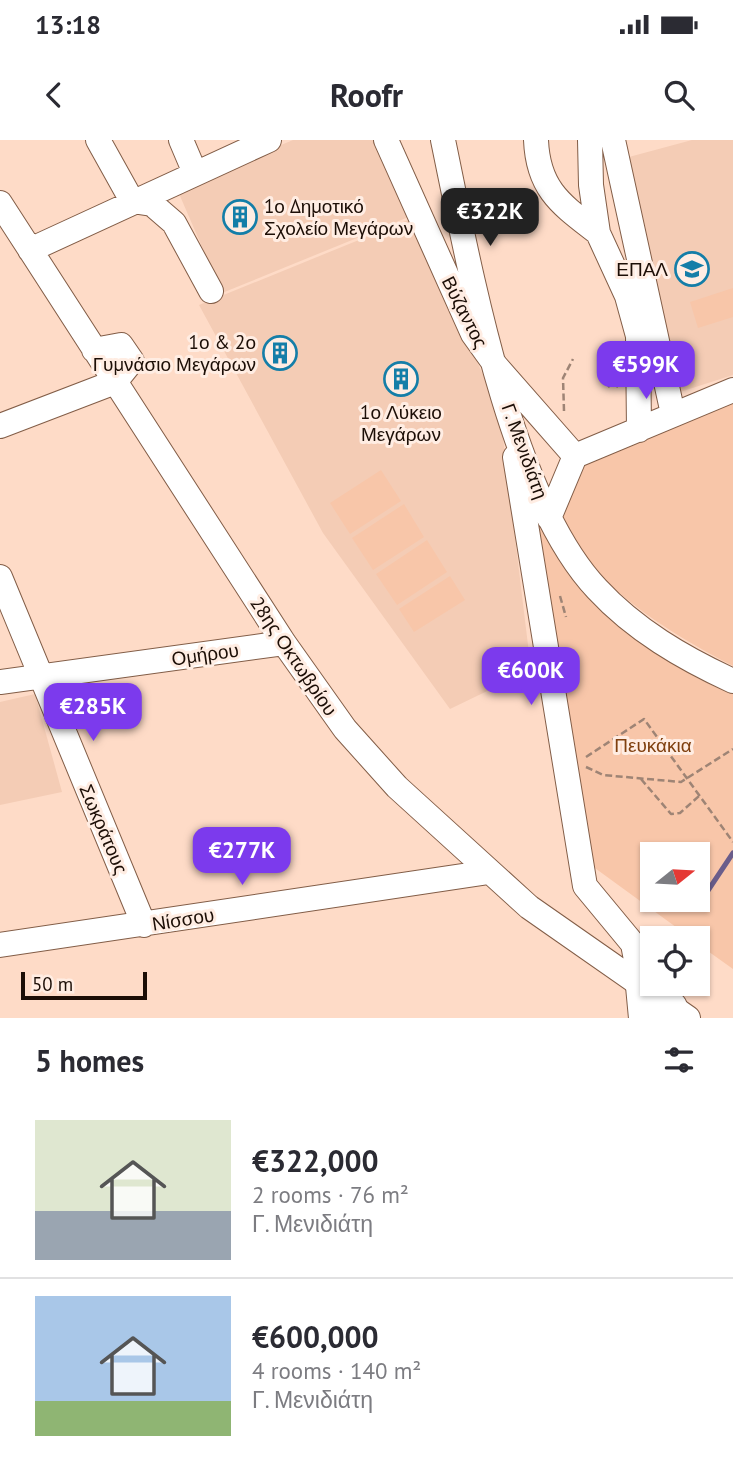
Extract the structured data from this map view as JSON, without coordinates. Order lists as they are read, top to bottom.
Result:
{
  "streets": {
    "street": [
      "Βύζαντος",
      "Γ. Μενιδιάτη",
      "Ομήρου",
      "28ης Οκτωβρίου",
      "Σωκράτους",
      "Νίσσου"
    ]
  },
  "crossings": [
    ["Βύζαντος", "Γ. Μενιδιάτη"],
    ["Ομήρου", "28ης Οκτωβρίου"],
    ["Ομήρου", "Σωκράτους"],
    ["28ης Οκτωβρίου", "Νίσσου"],
    ["Σωκράτους", "Νίσσου"]
  ],
  "parks": ["Πευκάκια"],
  "places": {
    "building": ["1ο Δημοτικό Σχολείο Μεγάρων", "1ο & 2ο Γυμνάσιο Μεγάρων", "1ο Λύκειο Μεγάρων"],
    "school or university": ["ΕΠΑΛ"]
  },
  "scale_bar": "50 m",
  "north": "right",
  "page": {
    "status": "13:18",
    "header": "Roofr",
    "price": [
      "€322K",
      "€599K",
      "€600K",
      "€285K",
      "€277K"
    ],
    "scale": "50 m",
    "heading": "5 homes",
    "list": [
      {
        "name": "€322,000",
        "note": "2 rooms · 76 m² · Γ. Μενιδιάτη"
      },
      {
        "name": "€600,000",
        "note": "4 rooms · 140 m² · Γ. Μενιδιάτη"
      }
    ]
  }
}
